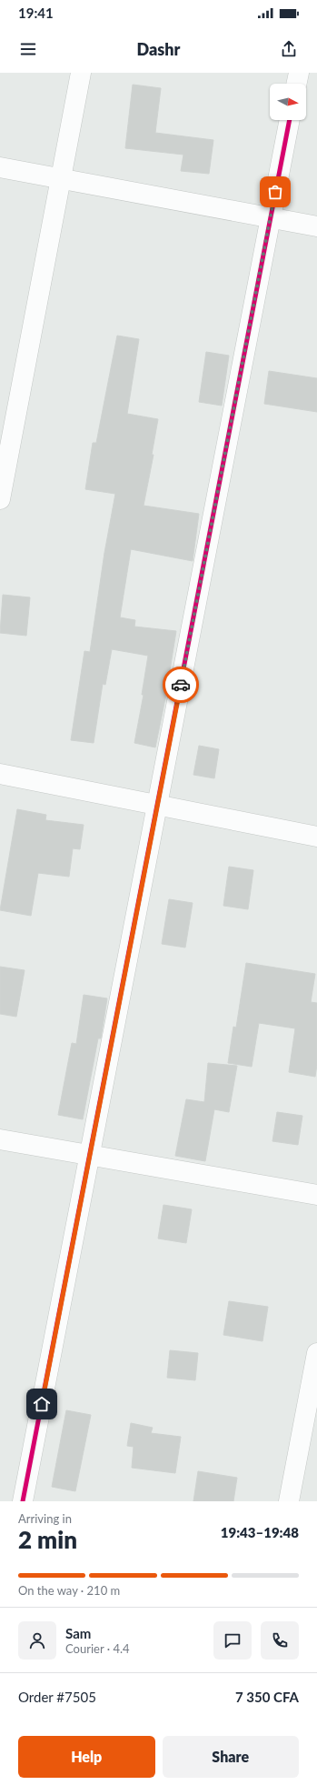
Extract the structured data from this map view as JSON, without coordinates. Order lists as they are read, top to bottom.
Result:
{
  "north": "right",
  "page": {
    "status": "19:41",
    "header": "Dashr",
    "heading": ["2 min", "Arriving in", "19:43–19:48"],
    "panel": [
      "Sam",
      "Courier · 4.4",
      "Order #7505",
      "7 350 CFA"
    ],
    "bar": "On the way · 210 m",
    "buttons": ["Help", "Share"]
  }
}
